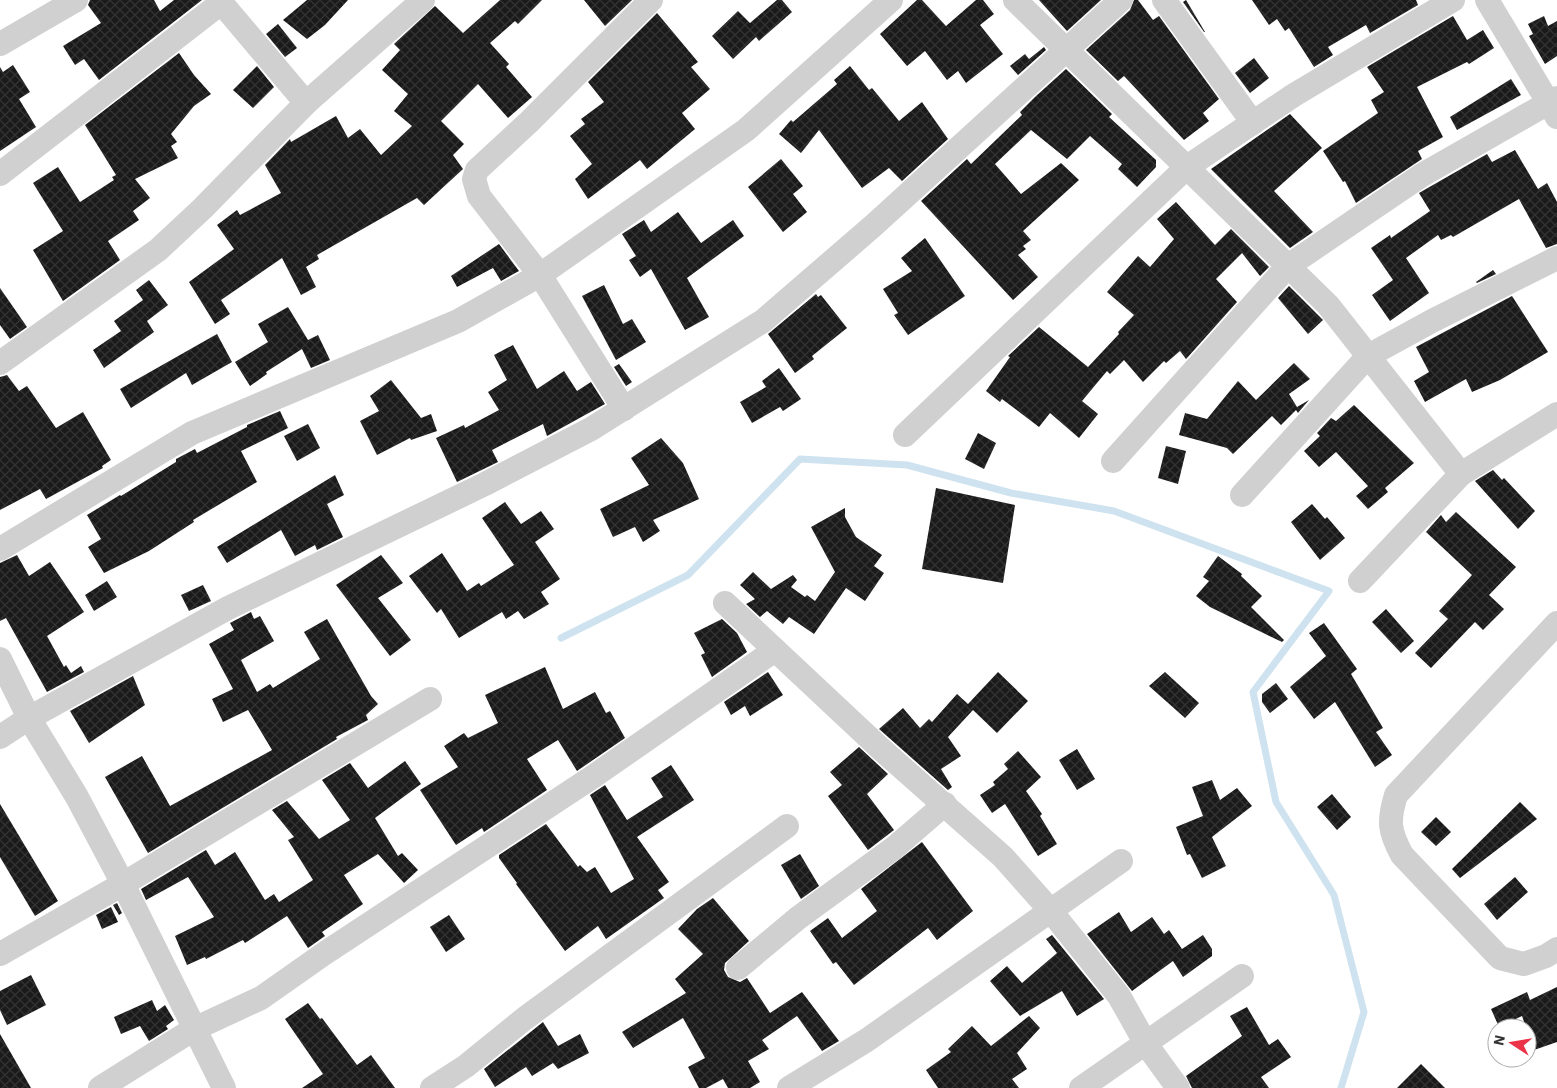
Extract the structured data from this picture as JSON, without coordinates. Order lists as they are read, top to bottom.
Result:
{
  "north": "left"
}
